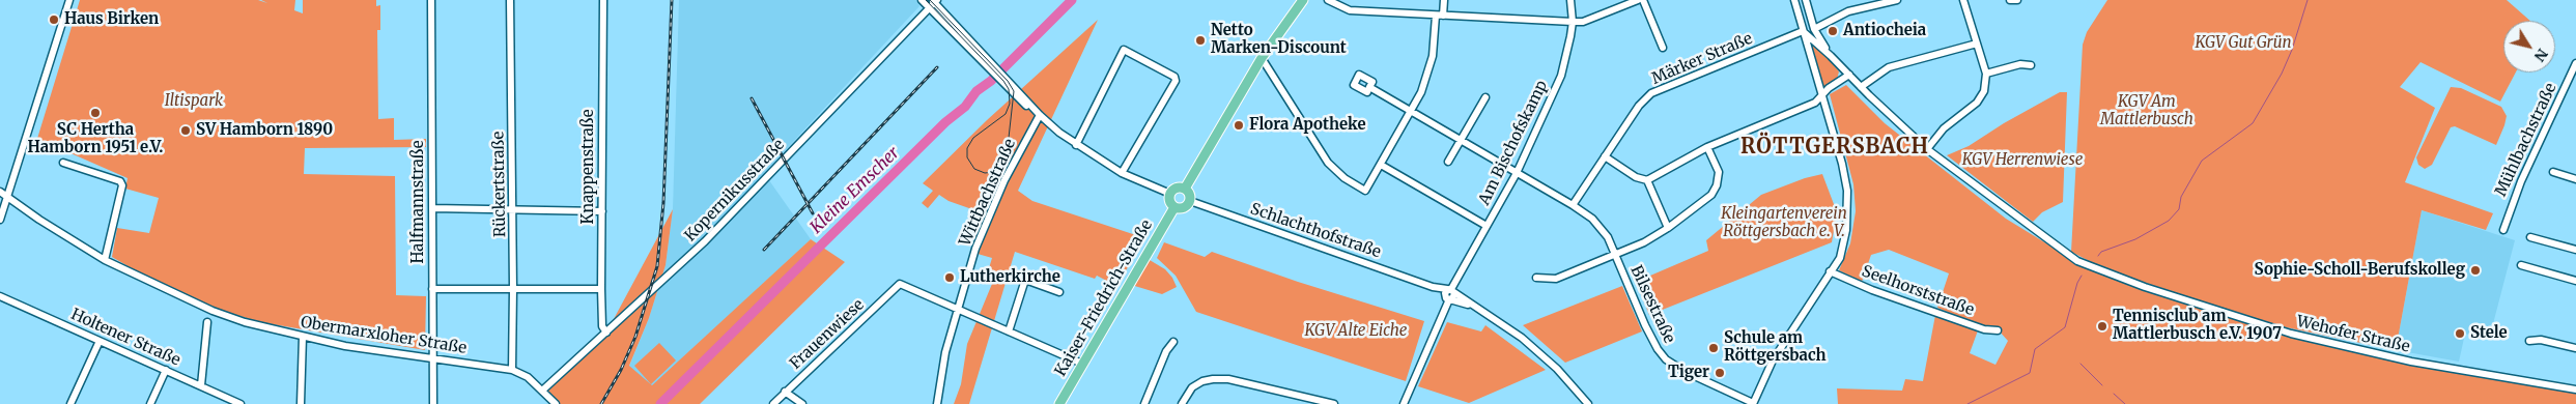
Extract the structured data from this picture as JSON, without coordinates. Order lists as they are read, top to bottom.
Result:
{
  "streets": {
    "main road": ["Kaiser-Friedrich-Straße"],
    "street": [
      "Märker Straße",
      "Mühlbachstraße",
      "Am Bischofskamp",
      "Knappenstraße",
      "Rückertstraße",
      "Kopernikusstraße",
      "Wittbachstraße",
      "Halfmannstraße",
      "Schlachthofstraße",
      "Seelhorststraße",
      "Bilsestraße",
      "Frauenwiese",
      "Wehofer Straße",
      "Obermarxloher Straße",
      "Holtener Straße"
    ]
  },
  "crossings": [
    ["Märker Straße", "Bilsestraße"],
    ["Am Bischofskamp", "Schlachthofstraße"],
    ["Am Bischofskamp", "Bilsestraße"],
    ["Knappenstraße", "Kopernikusstraße"],
    ["Rückertstraße", "Obermarxloher Straße"],
    ["Kopernikusstraße", "Obermarxloher Straße"],
    ["Wittbachstraße", "Frauenwiese"],
    ["Halfmannstraße", "Obermarxloher Straße"],
    ["Schlachthofstraße", "Kaiser-Friedrich-Straße"]
  ],
  "districts": ["RÖTTGERSBACH"],
  "water": ["Kleine Emscher"],
  "parks": [
    "KGV Gut Grün",
    "Iltispark",
    "KGV Am Mattlerbusch",
    "KGV Herrenwiese",
    "Kleingartenverein Röttgersbach e. V.",
    "KGV Alte Eiche"
  ],
  "places": [
    "Haus Birken",
    "Antiocheia",
    "Netto Marken-Discount",
    "SC Hertha Hamborn 1951 e.V.",
    "Flora Apotheke",
    "SV Hamborn 1890",
    "Sophie-Scholl-Berufskolleg",
    "Lutherkirche",
    "Tennisclub am Mattlerbusch e.V. 1907",
    "Stele",
    "Schule am Röttgersbach",
    "Tiger"
  ],
  "north": "bottom right"
}
